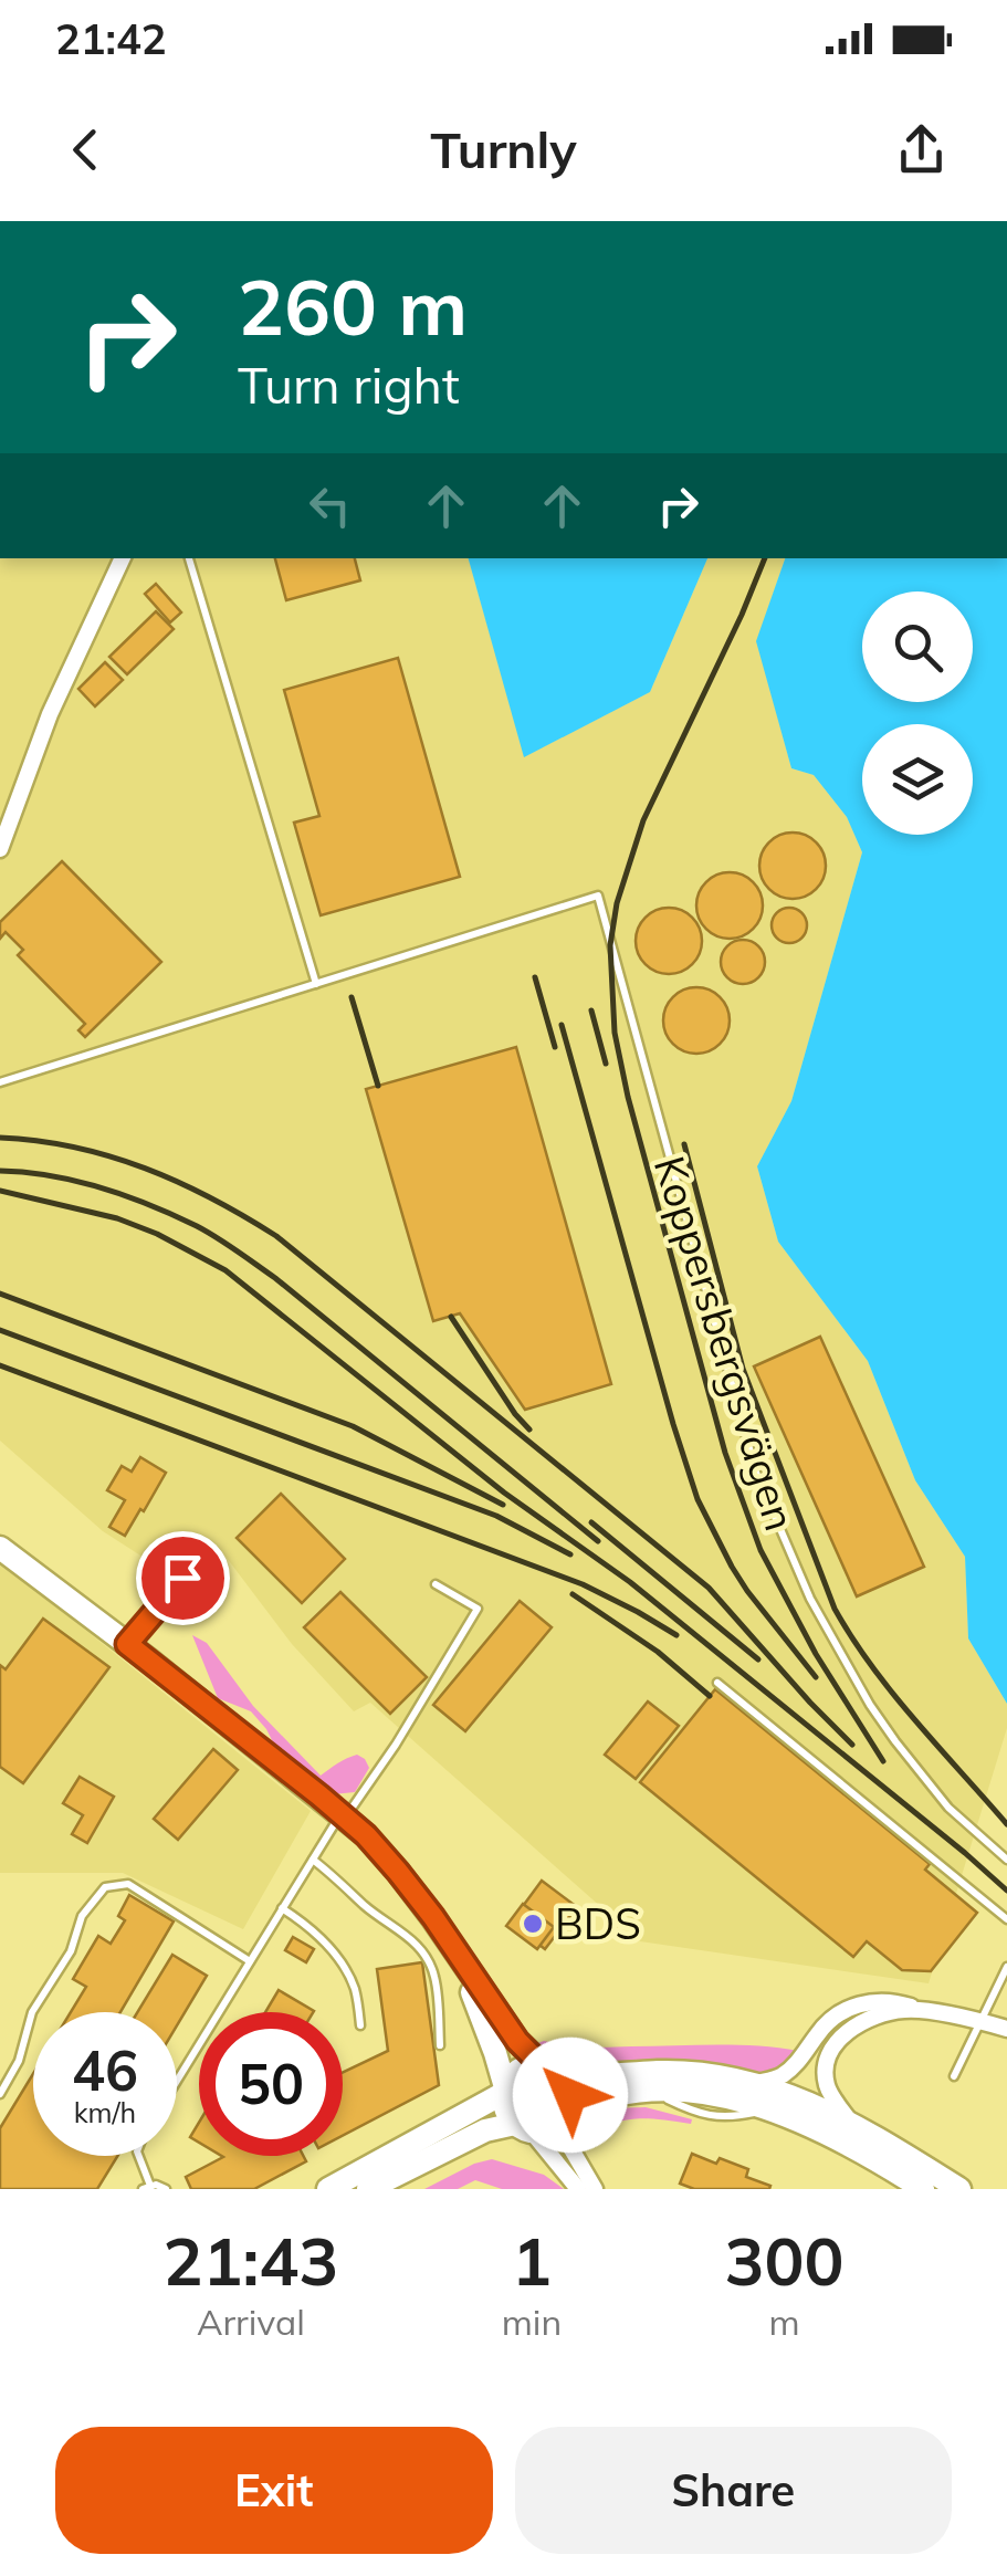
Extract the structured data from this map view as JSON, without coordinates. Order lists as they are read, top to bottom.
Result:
{
  "streets": {
    "lane": ["Koppersbergsvägen"]
  },
  "places": ["BDS"],
  "page": {
    "status": "21:42",
    "header": "Turnly",
    "turn": ["260 m", "Turn right"],
    "speed": "46 km/h",
    "limit": "50",
    "eta": [
      "21:43",
      "Arrival",
      "1",
      "min",
      "300",
      "m"
    ],
    "buttons": ["Exit", "Share"]
  }
}
